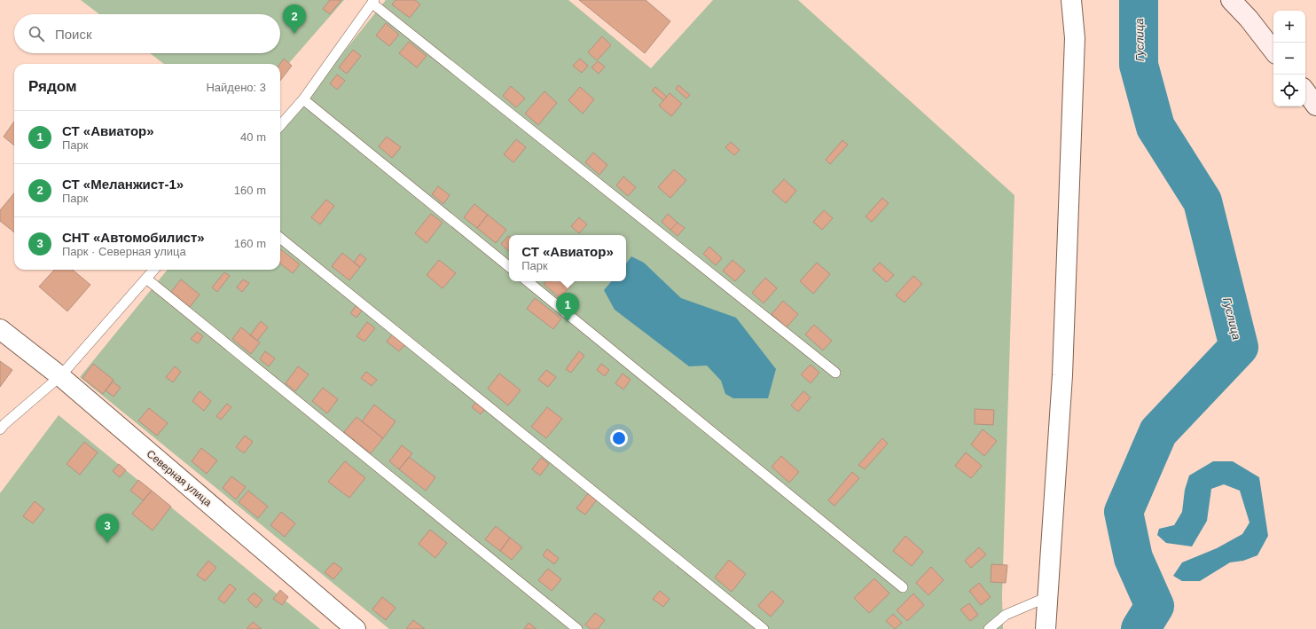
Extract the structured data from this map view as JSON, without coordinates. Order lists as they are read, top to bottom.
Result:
{
  "streets": {
    "street": ["Северная улица"]
  },
  "water": ["Гуслица"],
  "page": {
    "pins": ["2", "1", "3"],
    "map_buttons": ["+", "−"],
    "search": "Поиск",
    "heading": ["Рядом", "Найдено: 3"],
    "list": [
      {
        "mark": "1",
        "name": "СТ «Авиатор»",
        "note": "Парк",
        "value": "40 m"
      },
      {
        "mark": "2",
        "name": "СТ «Меланжист-1»",
        "note": "Парк",
        "value": "160 m"
      },
      {
        "mark": "3",
        "name": "СНТ «Автомобилист»",
        "note": "Парк · Северная улица",
        "value": "160 m"
      }
    ],
    "popup": ["СТ «Авиатор»", "Парк"]
  }
}
